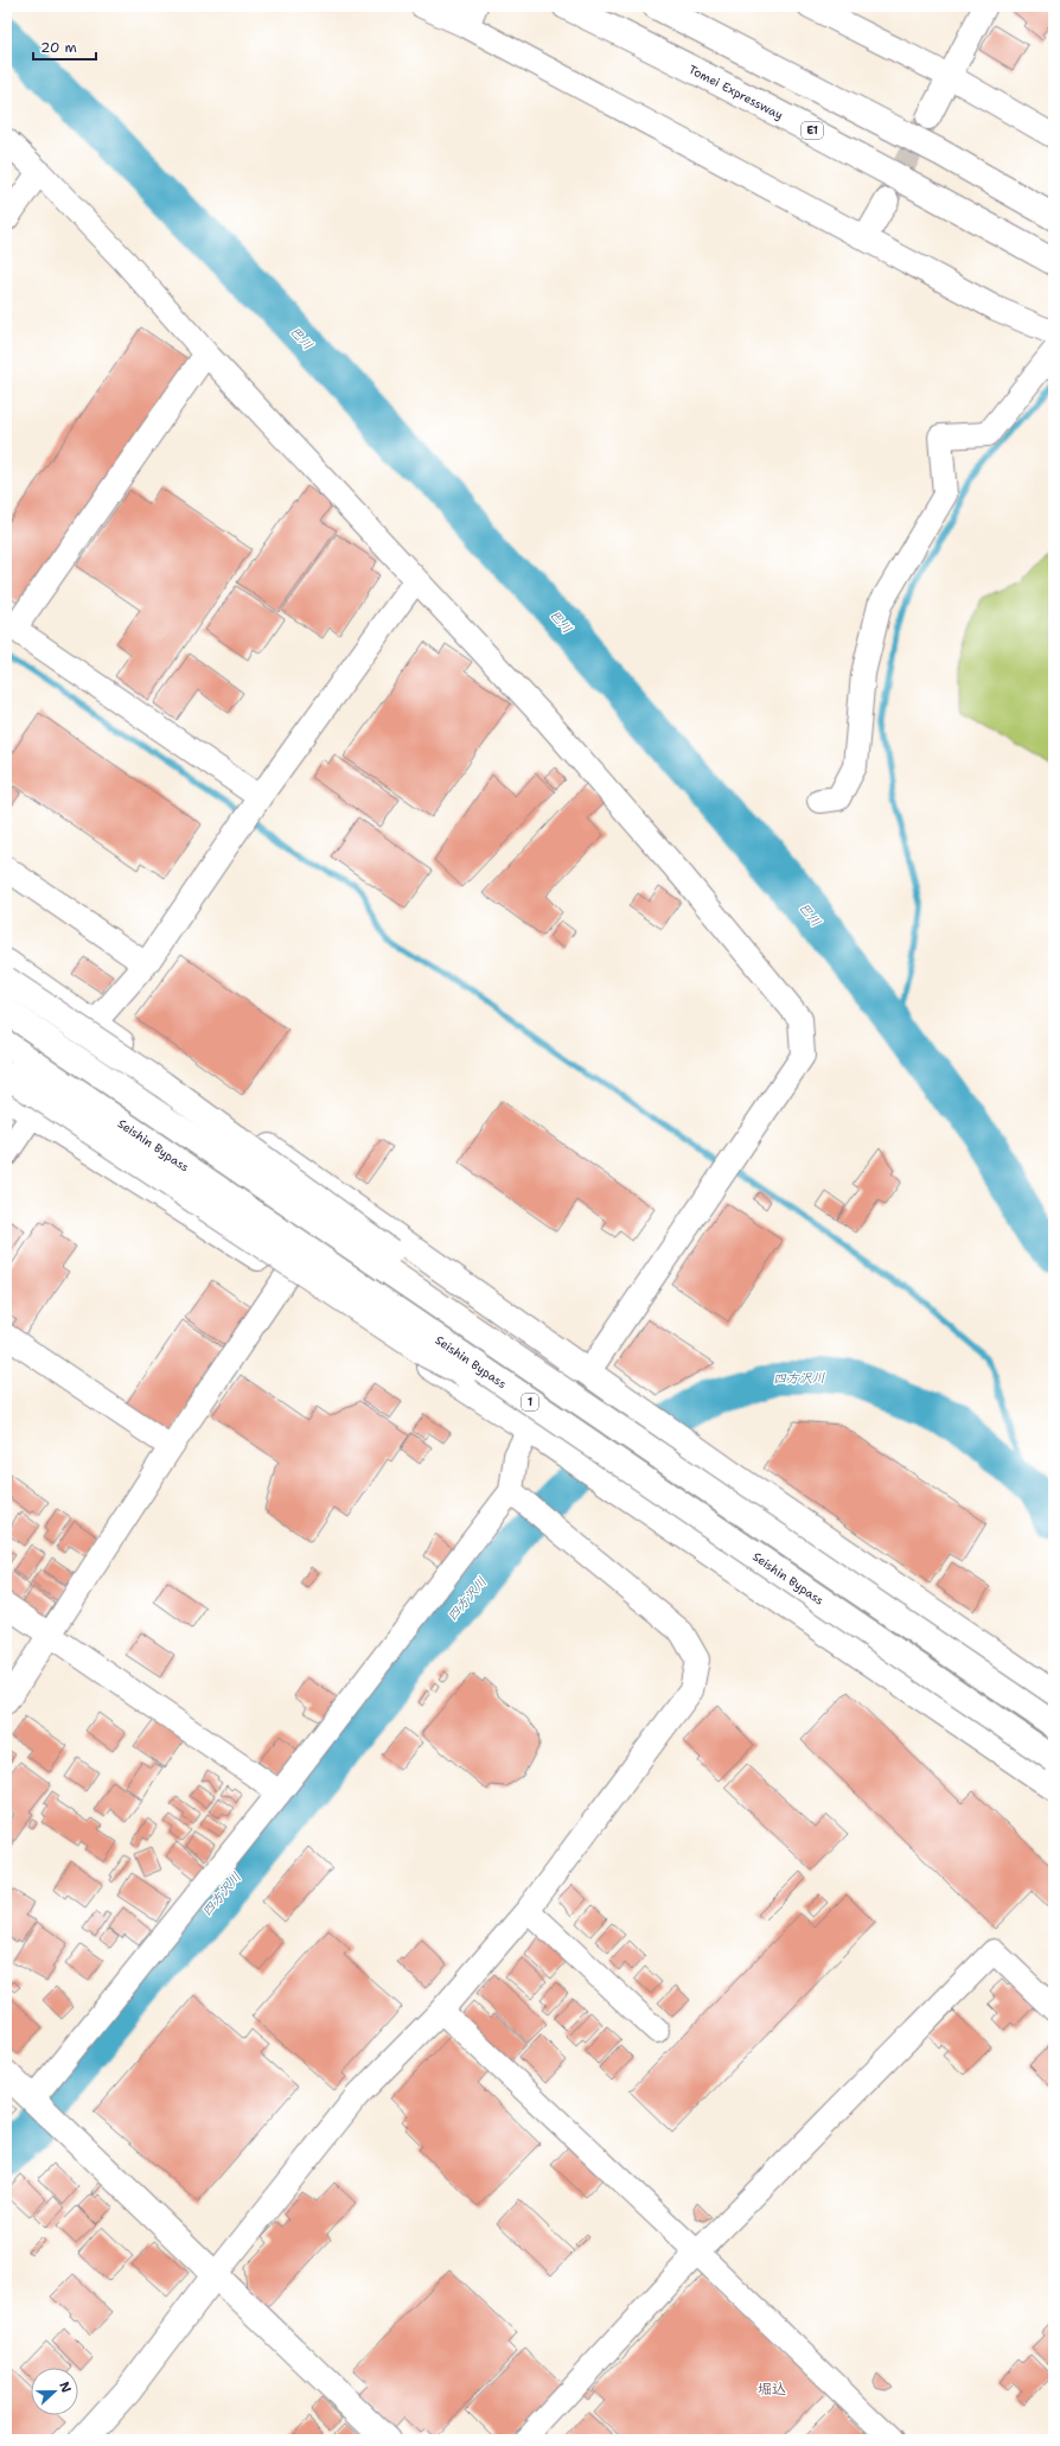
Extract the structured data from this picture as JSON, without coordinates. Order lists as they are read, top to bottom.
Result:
{
  "streets": {
    "main road": [
      "Tomei Expressway",
      "E1",
      "Seishin Bypass",
      "1"
    ]
  },
  "districts": ["堀込"],
  "water": ["巴川", "四方沢川"],
  "scale_bar": "20 m",
  "north": "right"
}
